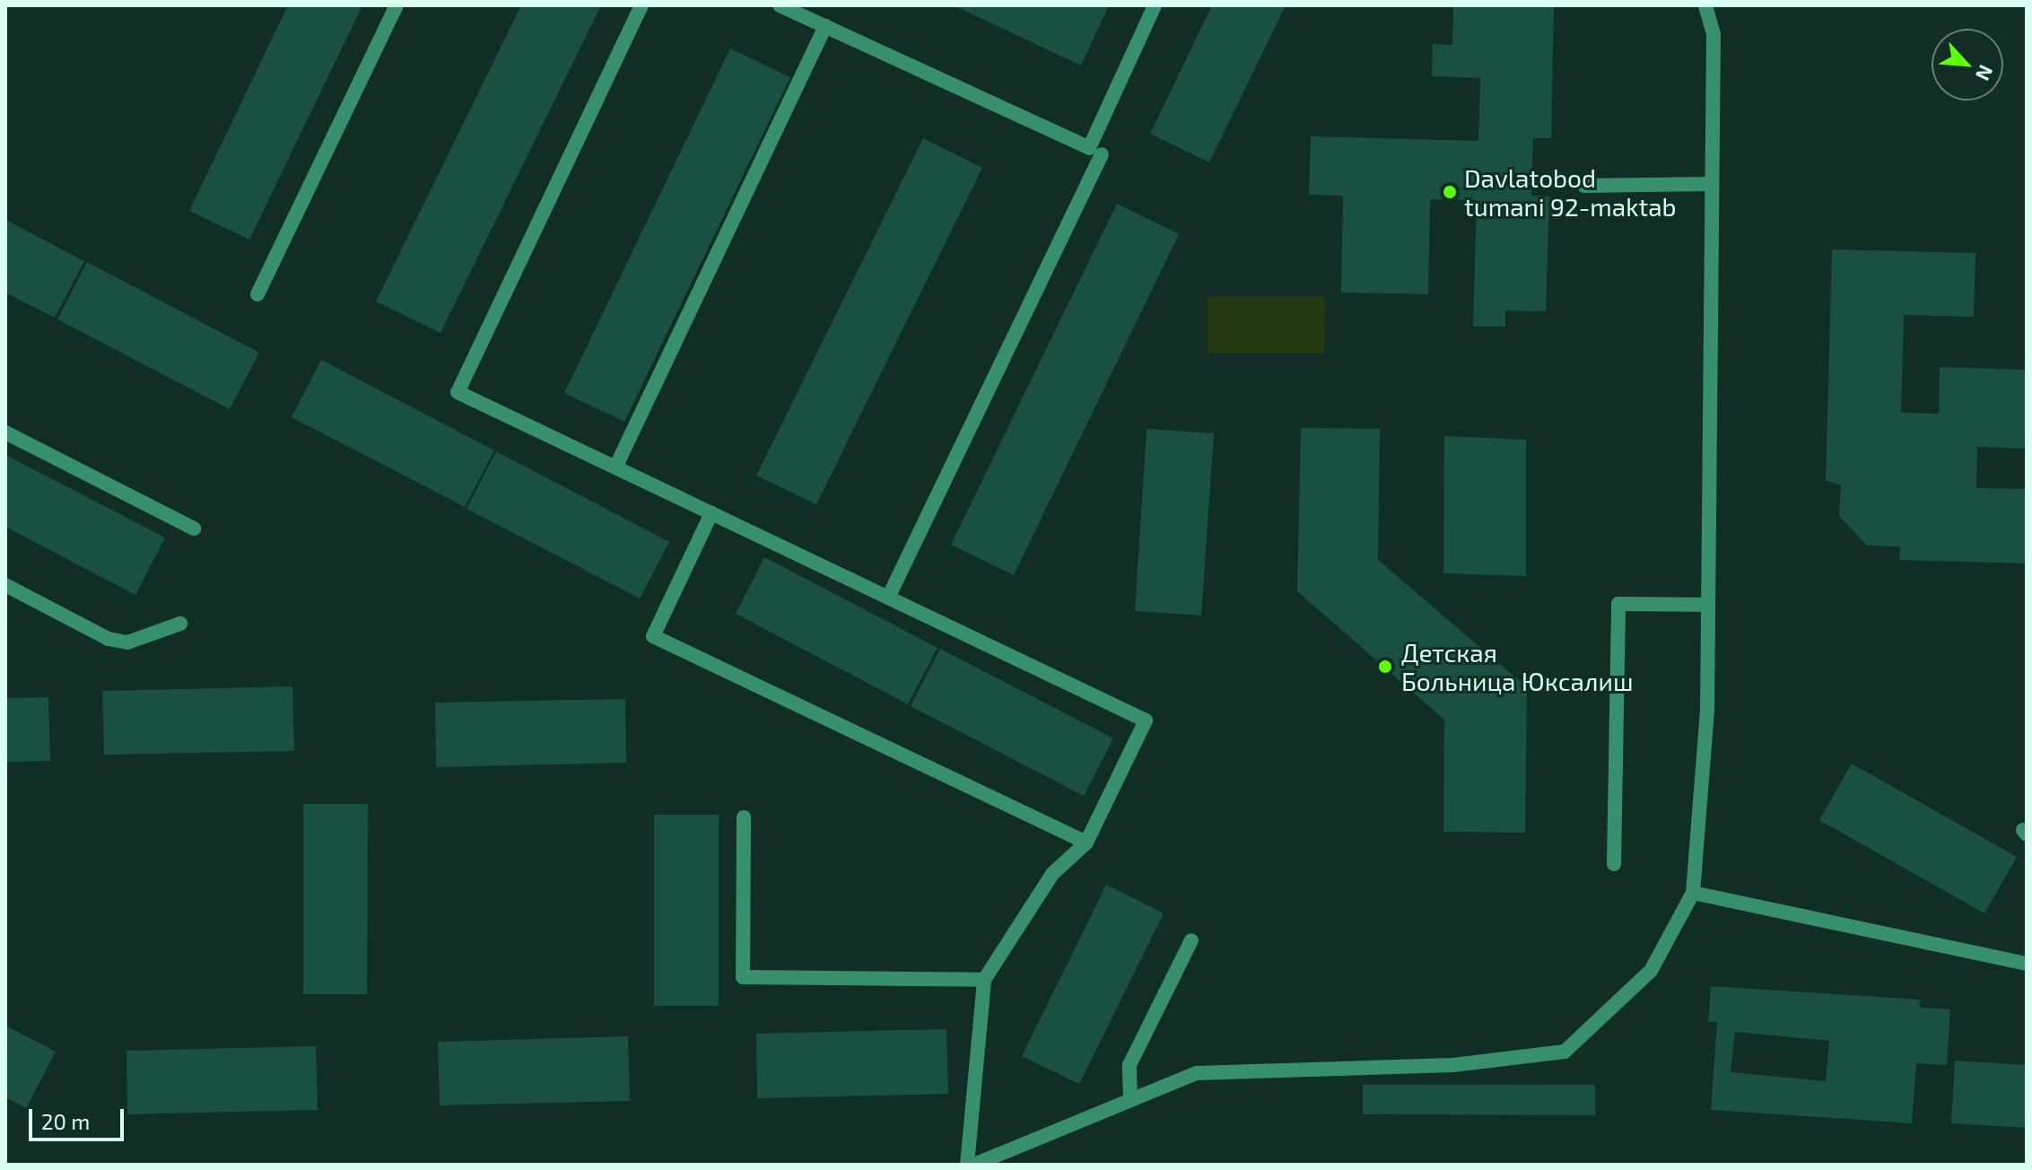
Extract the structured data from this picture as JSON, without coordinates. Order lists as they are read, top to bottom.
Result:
{
  "places": ["Davlatobod tumani 92-maktab", "Детская Больница Юксалиш"],
  "scale_bar": "20 m",
  "north": "bottom right"
}
